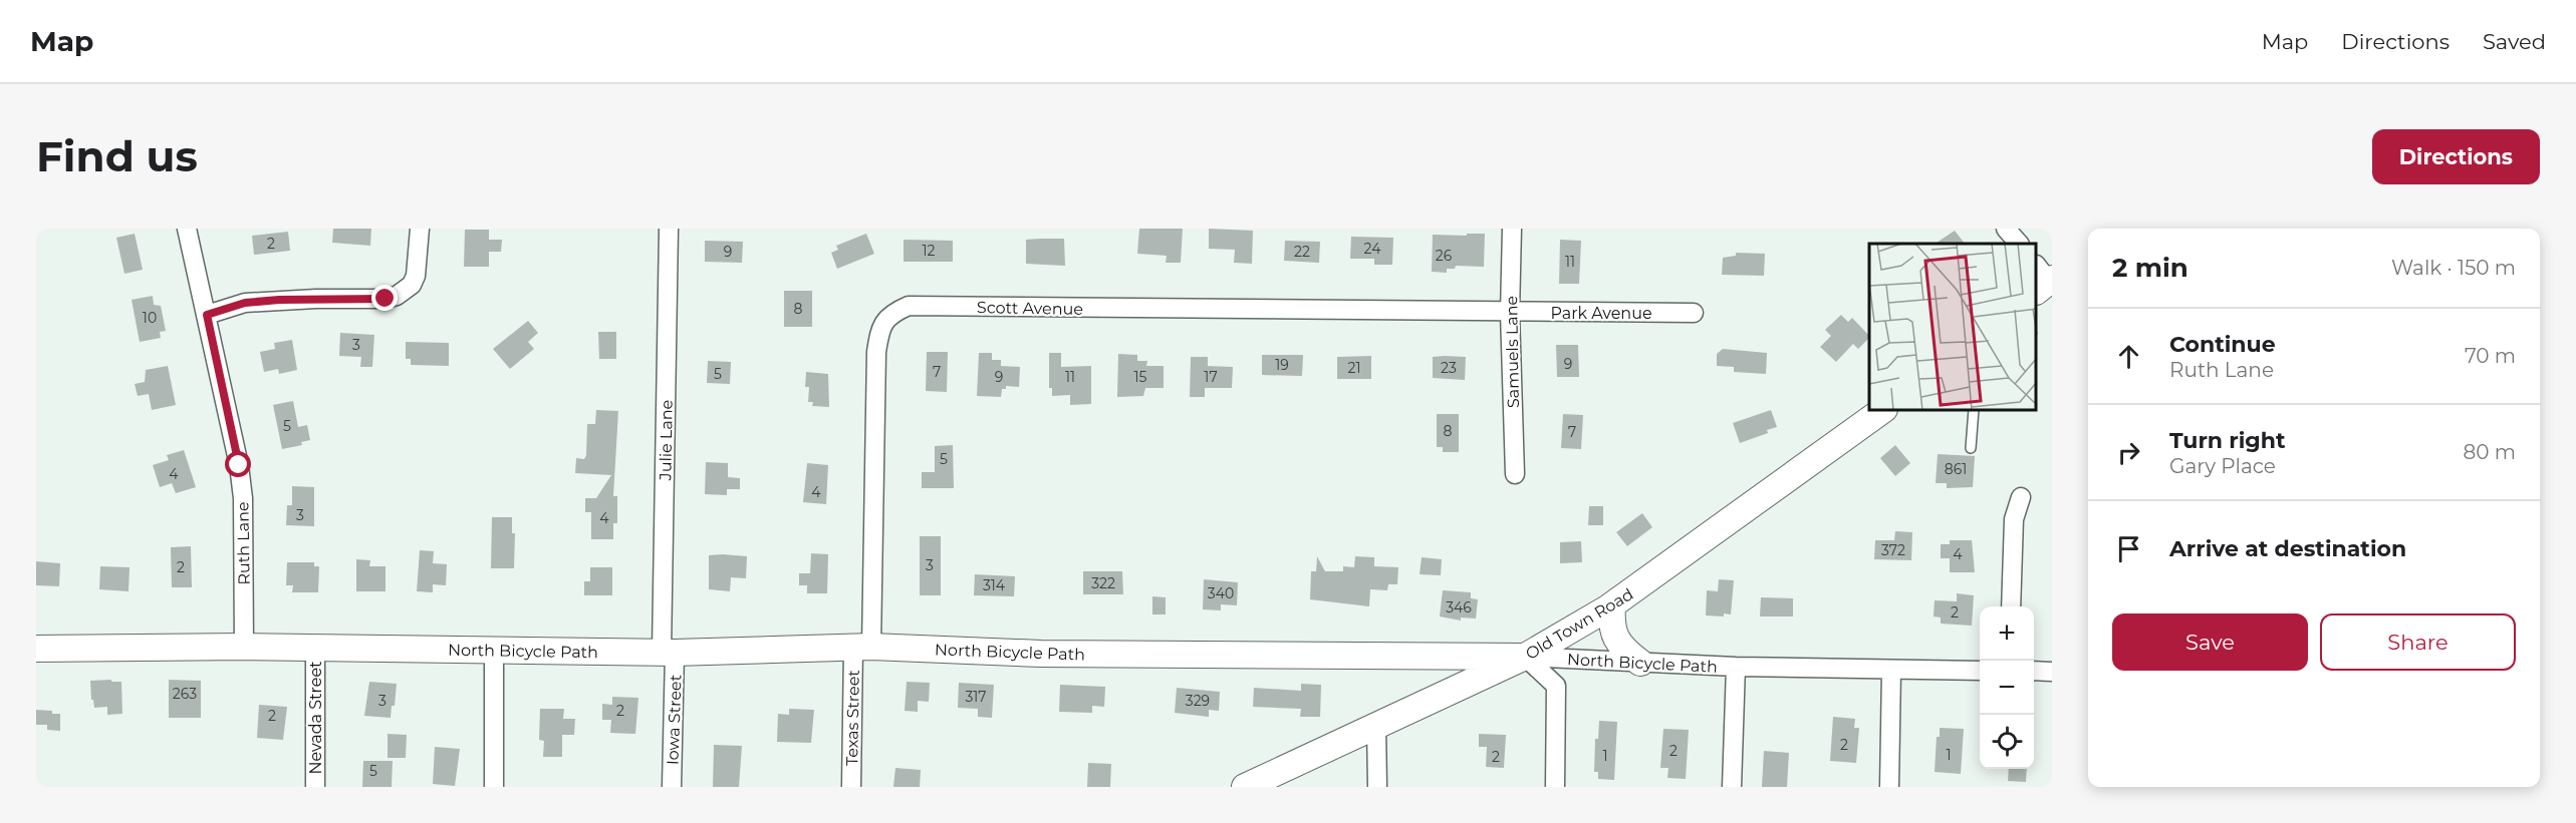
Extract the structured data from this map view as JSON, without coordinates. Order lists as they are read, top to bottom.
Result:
{
  "streets": {
    "street": [
      "Scott Avenue",
      "Park Avenue",
      "Samuels Lane",
      "Julie Lane",
      "Ruth Lane",
      "Old Town Road",
      "North Bicycle Path",
      "Nevada Street",
      "Texas Street",
      "Iowa Street"
    ]
  },
  "crossings": [
    ["Scott Avenue", "Park Avenue"],
    ["Scott Avenue", "Samuels Lane"],
    ["Scott Avenue", "North Bicycle Path"],
    ["Scott Avenue", "Texas Street"],
    ["Park Avenue", "Samuels Lane"],
    ["Julie Lane", "North Bicycle Path"],
    ["Julie Lane", "Iowa Street"],
    ["Ruth Lane", "North Bicycle Path"],
    ["Old Town Road", "North Bicycle Path"],
    ["North Bicycle Path", "Nevada Street"],
    ["North Bicycle Path", "Texas Street"],
    ["North Bicycle Path", "Iowa Street"]
  ],
  "house_numbers": [
    "2",
    "24",
    "12",
    "9",
    "22",
    "26",
    "11",
    "8",
    "10",
    "3",
    "9",
    "19",
    "21",
    "23",
    "7",
    "5",
    "9",
    "11",
    "15",
    "17",
    "5",
    "8",
    "7",
    "5",
    "861",
    "4",
    "4",
    "3",
    "4",
    "372",
    "4",
    "3",
    "2",
    "322",
    "314",
    "340",
    "346",
    "2",
    "263",
    "317",
    "3",
    "329",
    "2",
    "2",
    "2",
    "2",
    "1",
    "1",
    "2",
    "5"
  ],
  "page": {
    "header": "Map",
    "nav": ["Map", "Directions", "Saved"],
    "buttons": [
      "Directions",
      ["Save", "Share"]
    ],
    "title": "Find us",
    "heading": ["2 min", "Walk · 150 m"],
    "list": [
      ["Continue", "Ruth Lane", "70 m"],
      ["Turn right", "Gary Place", "80 m"],
      "Arrive at destination"
    ],
    "map_buttons": ["+", "−"]
  }
}
